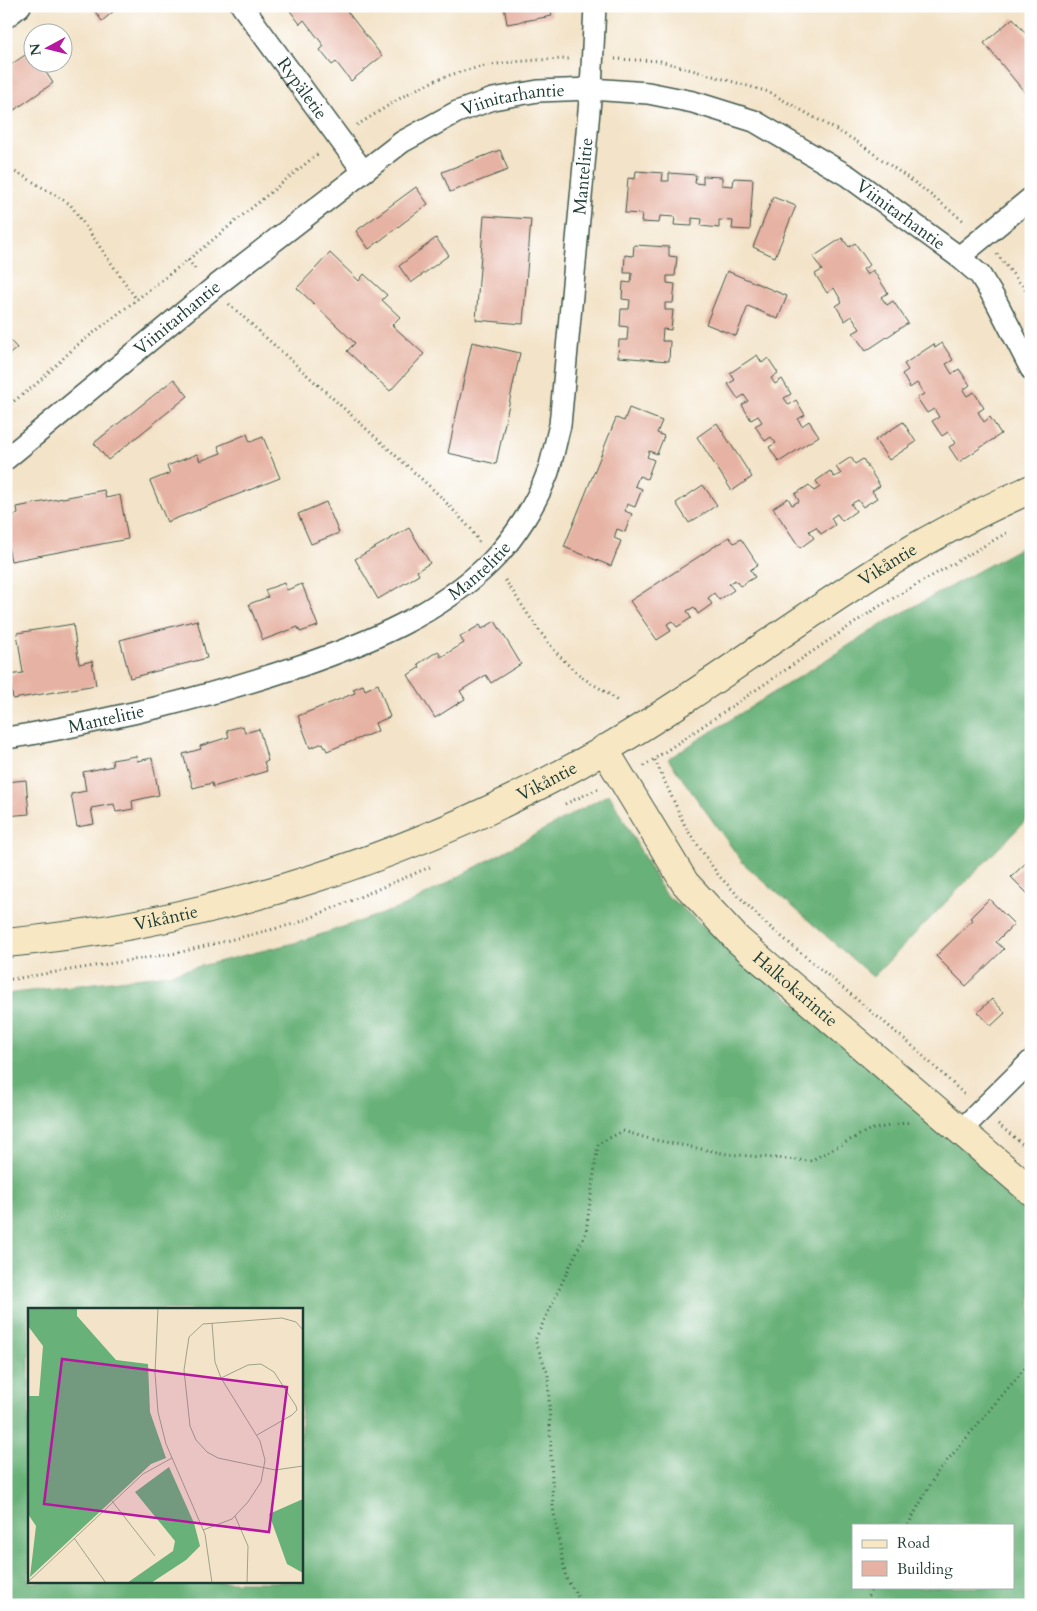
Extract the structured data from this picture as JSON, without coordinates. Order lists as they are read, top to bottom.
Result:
{
  "streets": {
    "street": [
      "Rypäletie",
      "Viinitarhantie",
      "Mantelitie",
      "Vikåntie",
      "Halkokarintie"
    ]
  },
  "crossings": [
    ["Rypäletie", "Viinitarhantie"],
    ["Viinitarhantie", "Mantelitie"],
    ["Vikåntie", "Halkokarintie"]
  ],
  "legend": ["Road", "Building"],
  "north": "left"
}
